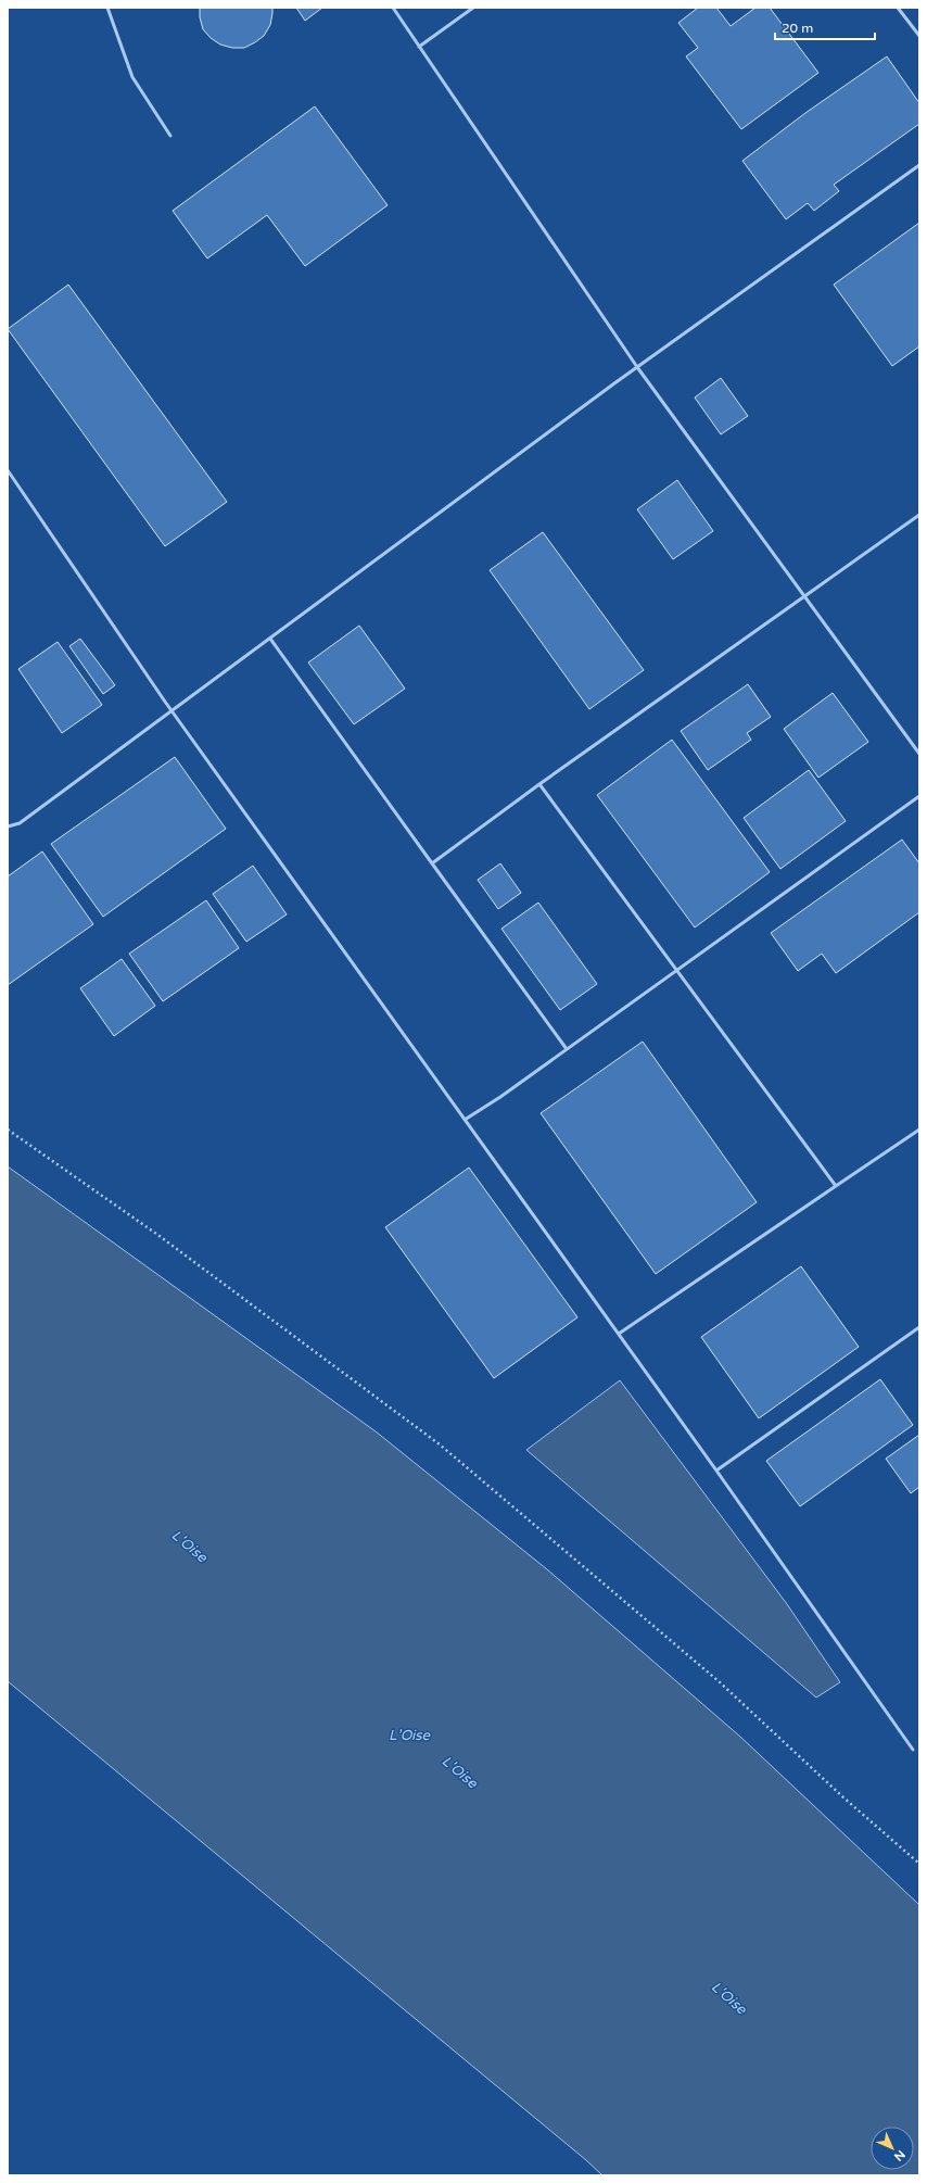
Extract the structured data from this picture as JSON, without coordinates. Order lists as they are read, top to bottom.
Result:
{
  "water": ["L'Oise", "L’Oise"],
  "scale_bar": "20 m",
  "north": "bottom right"
}
